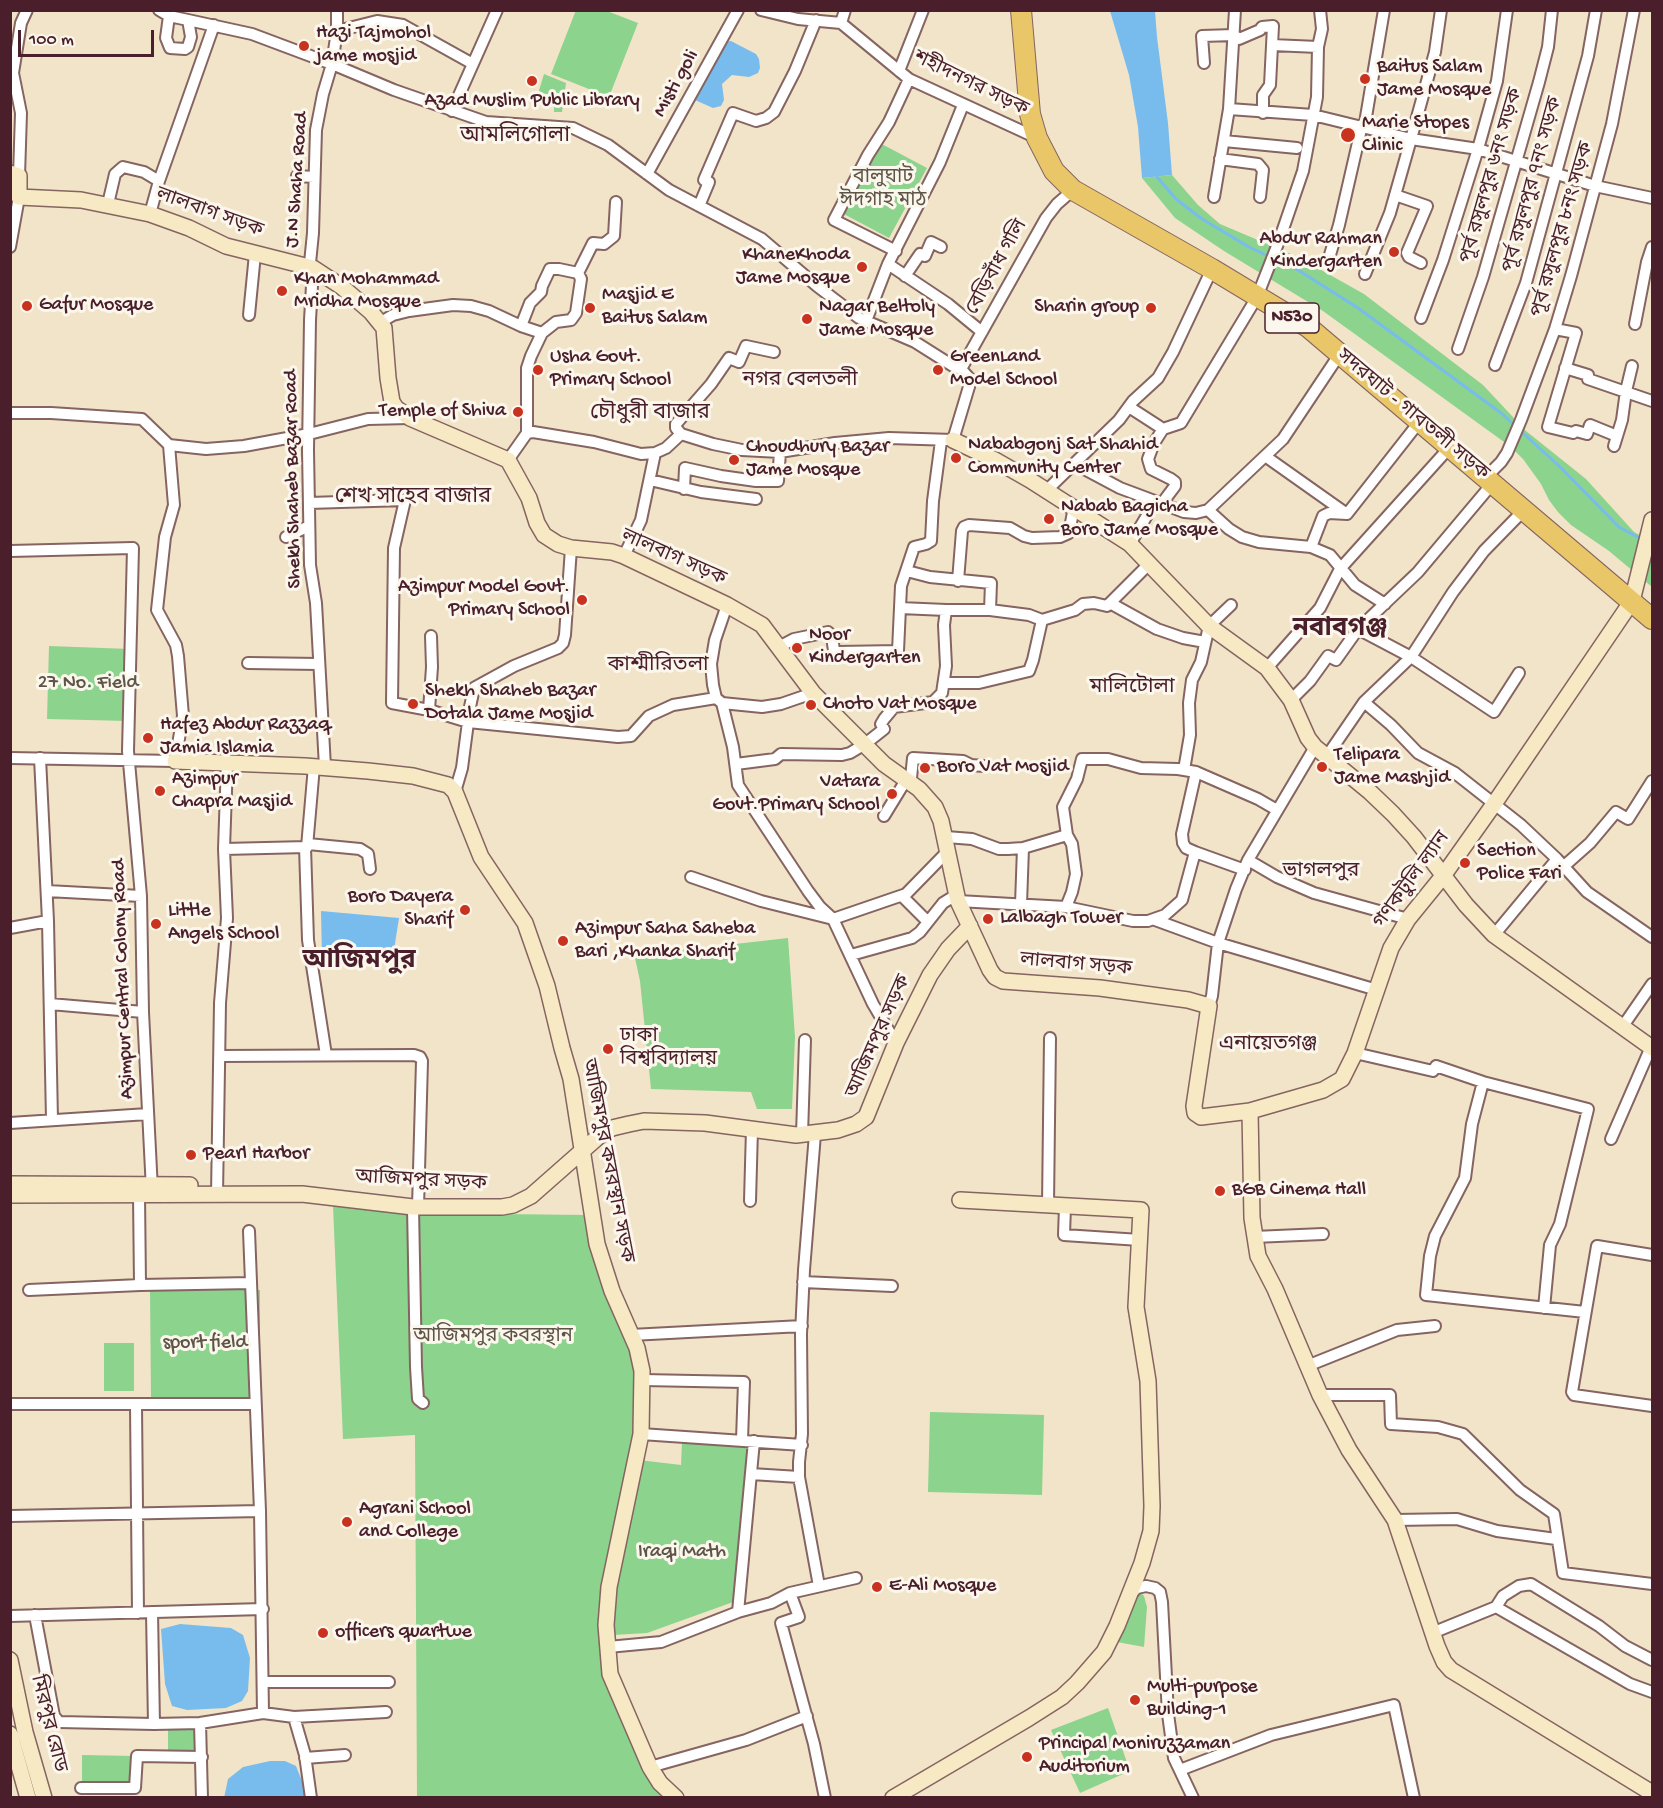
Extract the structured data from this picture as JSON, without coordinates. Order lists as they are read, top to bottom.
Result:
{
  "streets": {
    "highway": ["N530", "সদরঘাট - গাবতলী সড়ক"],
    "street": [
      "Misti goli",
      "শহীদনগর সড়ক",
      "পূর্ব রসুলপুর ৬নং সড়ক",
      "J.N Shaha Road",
      "পূর্ব রসুলপুর ৭নং সড়ক",
      "লালবাগ সড়ক",
      "পূর্ব রসুলপুর ৮নং সড়ক",
      "বেড়িবাঁধ গলি",
      "Shekh Shaheb Bazar Road",
      "গণকটুলি ল্যান",
      "Azimpur Central Colony Road",
      "আজিমপুর সড়ক",
      "আজিমপুর কবরস্থান সড়ক",
      "মিরপুর রোড"
    ]
  },
  "crossings": [
    ["শহীদনগর সড়ক", "সদরঘাট - গাবতলী সড়ক"],
    ["J.N Shaha Road", "লালবাগ সড়ক"],
    ["J.N Shaha Road", "Shekh Shaheb Bazar Road"],
    ["লালবাগ সড়ক", "Shekh Shaheb Bazar Road"],
    ["লালবাগ সড়ক", "গণকটুলি ল্যান"],
    ["লালবাগ সড়ক", "আজিমপুর সড়ক"],
    ["পূর্ব রসুলপুর ৮নং সড়ক", "সদরঘাট - গাবতলী সড়ক"],
    ["বেড়িবাঁধ গলি", "সদরঘাট - গাবতলী সড়ক"],
    ["সদরঘাট - গাবতলী সড়ক", "গণকটুলি ল্যান"],
    ["Azimpur Central Colony Road", "আজিমপুর সড়ক"],
    ["আজিমপুর সড়ক", "আজিমপুর কবরস্থান সড়ক"]
  ],
  "districts": [
    "আমলিগোলা",
    "নগর বেলতলী",
    "চৌধুরী বাজার",
    "শেখ সাহেব বাজার",
    "নবাবগঞ্জ",
    "কাশ্মীরিতলা",
    "মালিটোলা",
    "ভাগলপুর",
    "আজিমপুর",
    "এনায়েতগঞ্জ"
  ],
  "parks": [
    "বালুঘাট ঈদগাহ মাঠ",
    "27 No. Field",
    "আজিমপুর কবরস্থান",
    "sport field",
    "Iraqi Math"
  ],
  "places": [
    "Hazi Tajmohol jame mosjid",
    "Baitus Salam Jame Mosque",
    "Azad Muslim Public Library",
    "Marie Stopes Clinic",
    "Abdur Rahman Kindergarten",
    "KhaneKhoda Jame Mosque",
    "Khan Mohammad Mridha Mosque",
    "Gafur Mosque",
    "Masjid E Baitus Salam",
    "Sharin group",
    "Nagar Beltoly Jame Mosque",
    "Usha Govt. Primary School",
    "GreenLand Model School",
    "Temple of Shiva",
    "Nababgonj Sat Shahid Community Center",
    "Choudhury Bazar Jame Mosque",
    "Nabab Bagicha Boro Jame Mosque",
    "Azimpur Model Govt. Primary School",
    "Noor Kindergarten",
    "Shekh Shaheb Bazar Dotala Jame Mosjid",
    "Choto Vat Mosque",
    "Hafez Abdur Razzaq Jamia Islamia",
    "Telipara Jame Mashjid",
    "Boro Vat Mosjid",
    "Azimpur Chapra Masjid",
    "Vatara Govt.Primary School",
    "Section Police Fari",
    "Boro Dayera Sharif",
    "Lalbagh Tower",
    "Little Angels School",
    "Azimpur Saha Saheba Bari ,Khanka Sharif",
    "ঢাকা বিশ্ববিদ্যালয়",
    "Pearl Harbor",
    "BGB Cinema Hall",
    "Agrani School and College",
    "E-Ali Mosque",
    "officers quartwe",
    "Multi-purpose Building-1",
    "Principal Moniruzzaman Auditorium"
  ],
  "scale_bar": "100 m"
}
